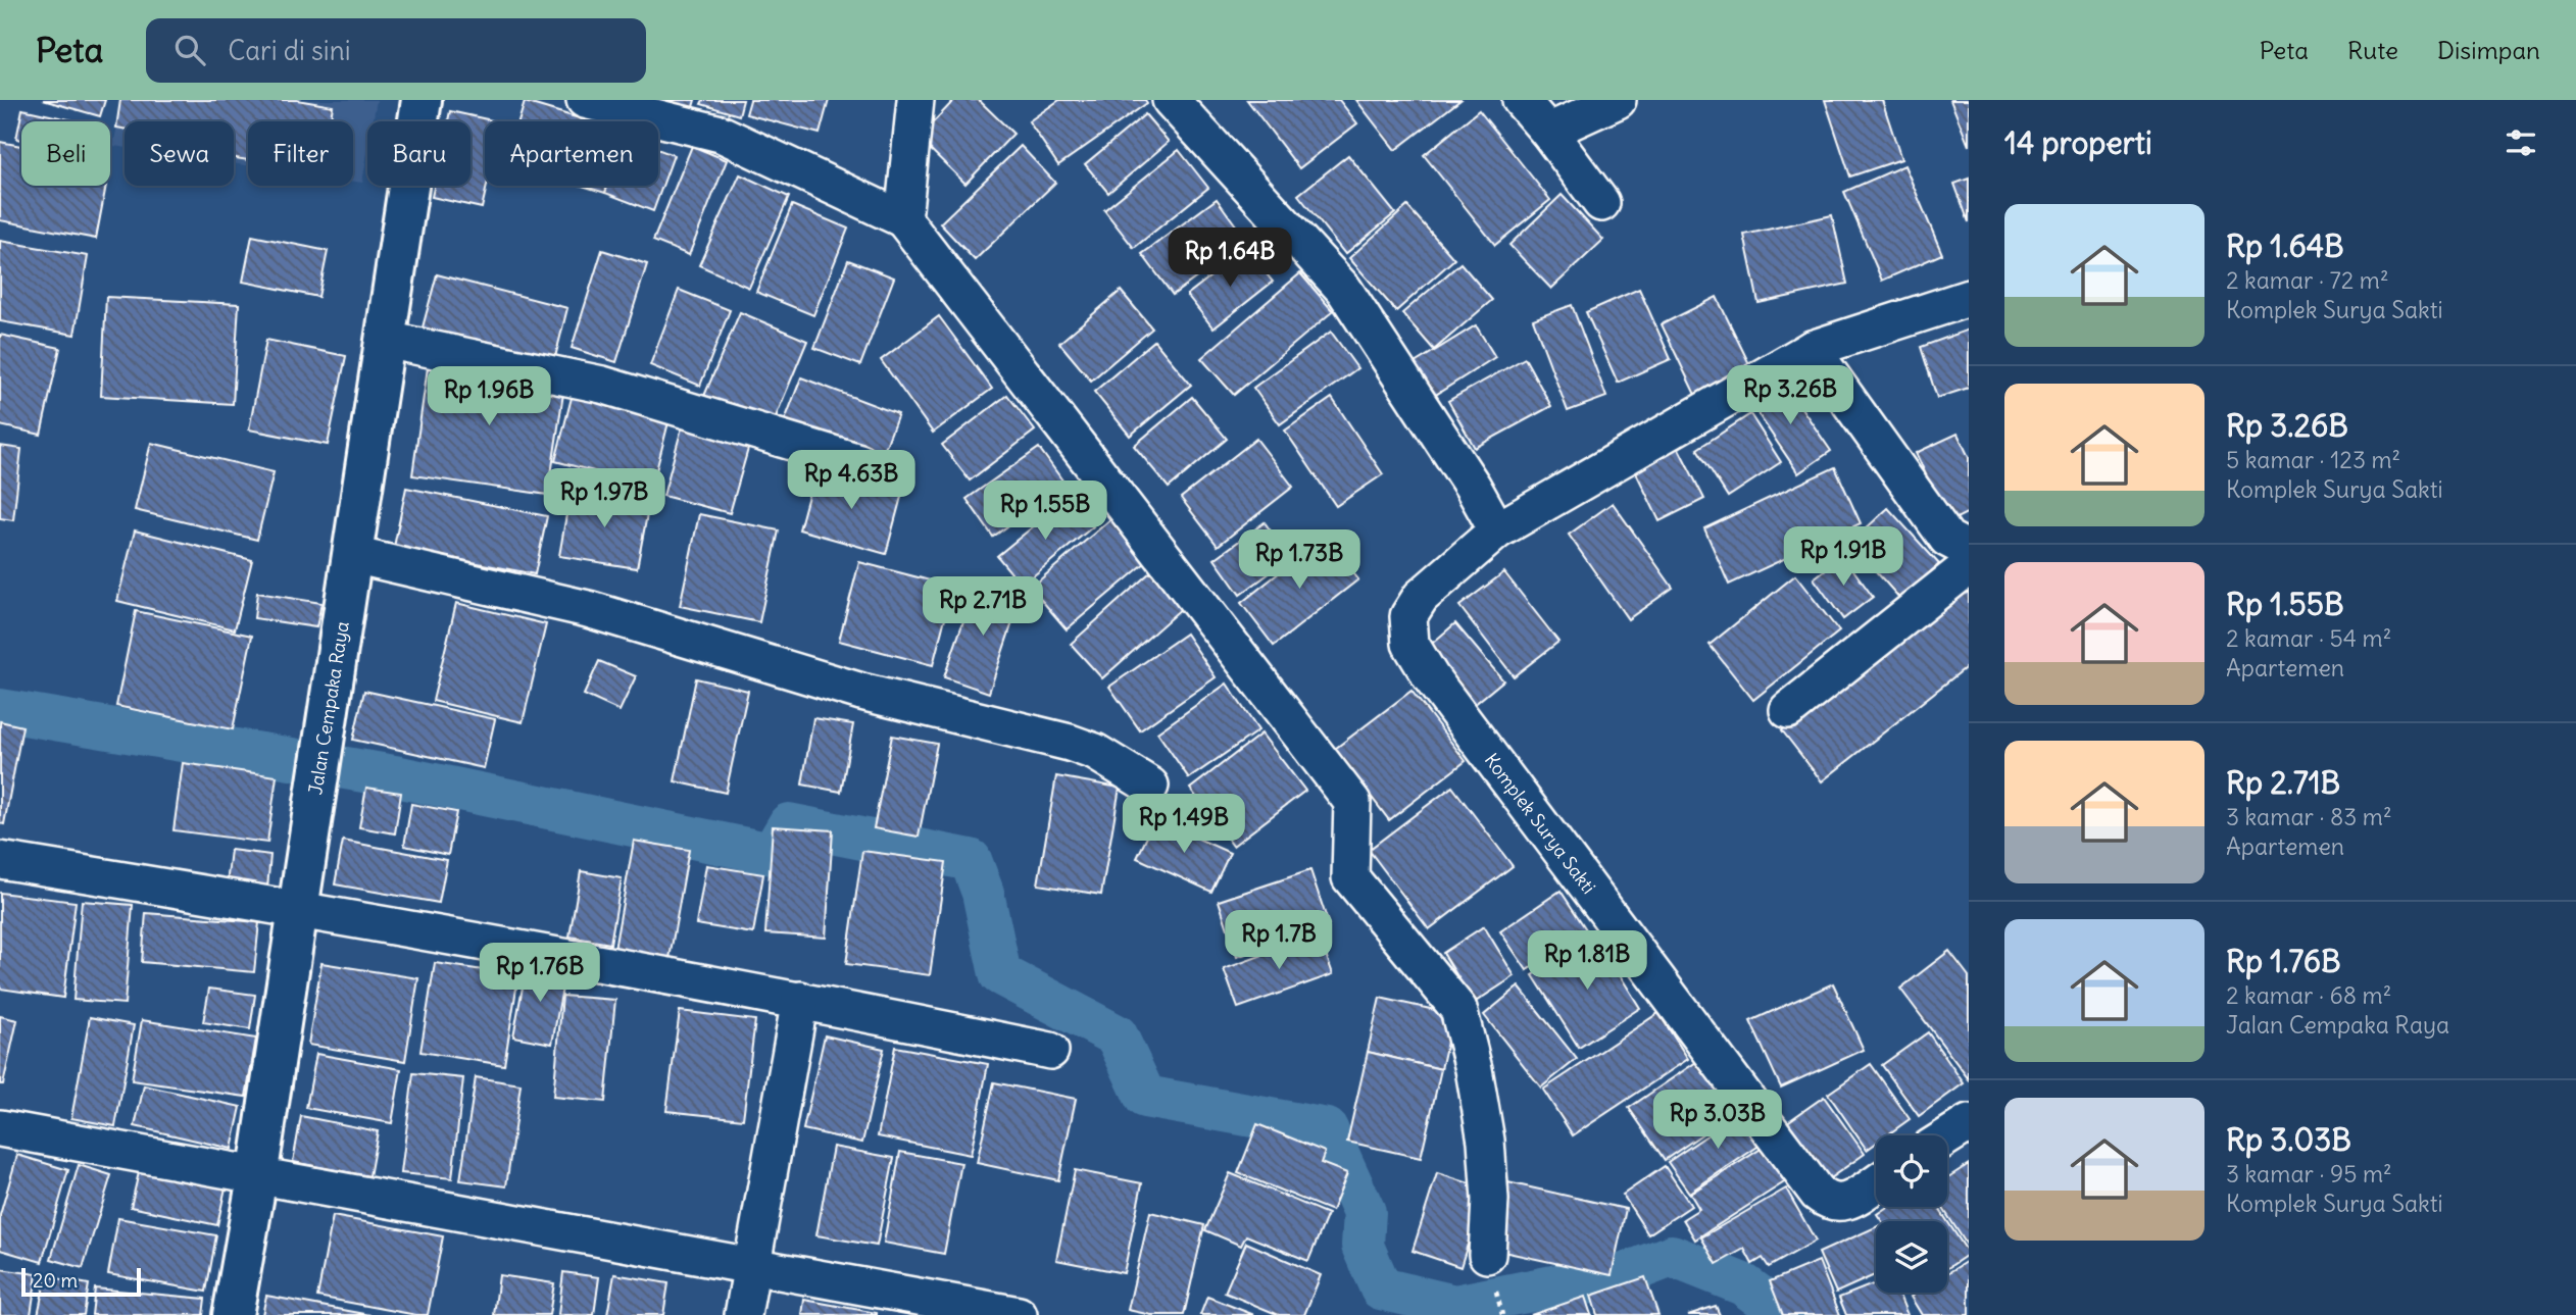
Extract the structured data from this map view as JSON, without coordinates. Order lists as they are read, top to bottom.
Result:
{
  "streets": {
    "street": ["Jalan Cempaka Raya", "Komplek Surya Sakti"]
  },
  "scale_bar": "20 m",
  "page": {
    "header": "Peta",
    "search": "Cari di sini",
    "nav": ["Peta", "Rute", "Disimpan"],
    "heading": "14 properti",
    "chip": [
      "Beli",
      "Sewa",
      "Filter",
      "Baru",
      "Apartemen"
    ],
    "list": [
      {
        "name": "Rp 1.64B",
        "note": "2 kamar · 72 m² · Komplek Surya Sakti"
      },
      {
        "name": "Rp 3.26B",
        "note": "5 kamar · 123 m² · Komplek Surya Sakti"
      },
      {
        "name": "Rp 1.55B",
        "note": "2 kamar · 54 m² · Apartemen"
      },
      {
        "name": "Rp 2.71B",
        "note": "3 kamar · 83 m² · Apartemen"
      },
      {
        "name": "Rp 1.76B",
        "note": "2 kamar · 68 m² · Jalan Cempaka Raya"
      },
      {
        "name": "Rp 3.03B",
        "note": "3 kamar · 95 m² · Komplek Surya Sakti"
      }
    ],
    "price": [
      "Rp 1.64B",
      "Rp 3.26B",
      "Rp 1.96B",
      "Rp 4.63B",
      "Rp 1.97B",
      "Rp 1.55B",
      "Rp 1.91B",
      "Rp 1.73B",
      "Rp 2.71B",
      "Rp 1.49B",
      "Rp 1.7B",
      "Rp 1.81B",
      "Rp 1.76B",
      "Rp 3.03B"
    ],
    "scale": "20 m"
  }
}
